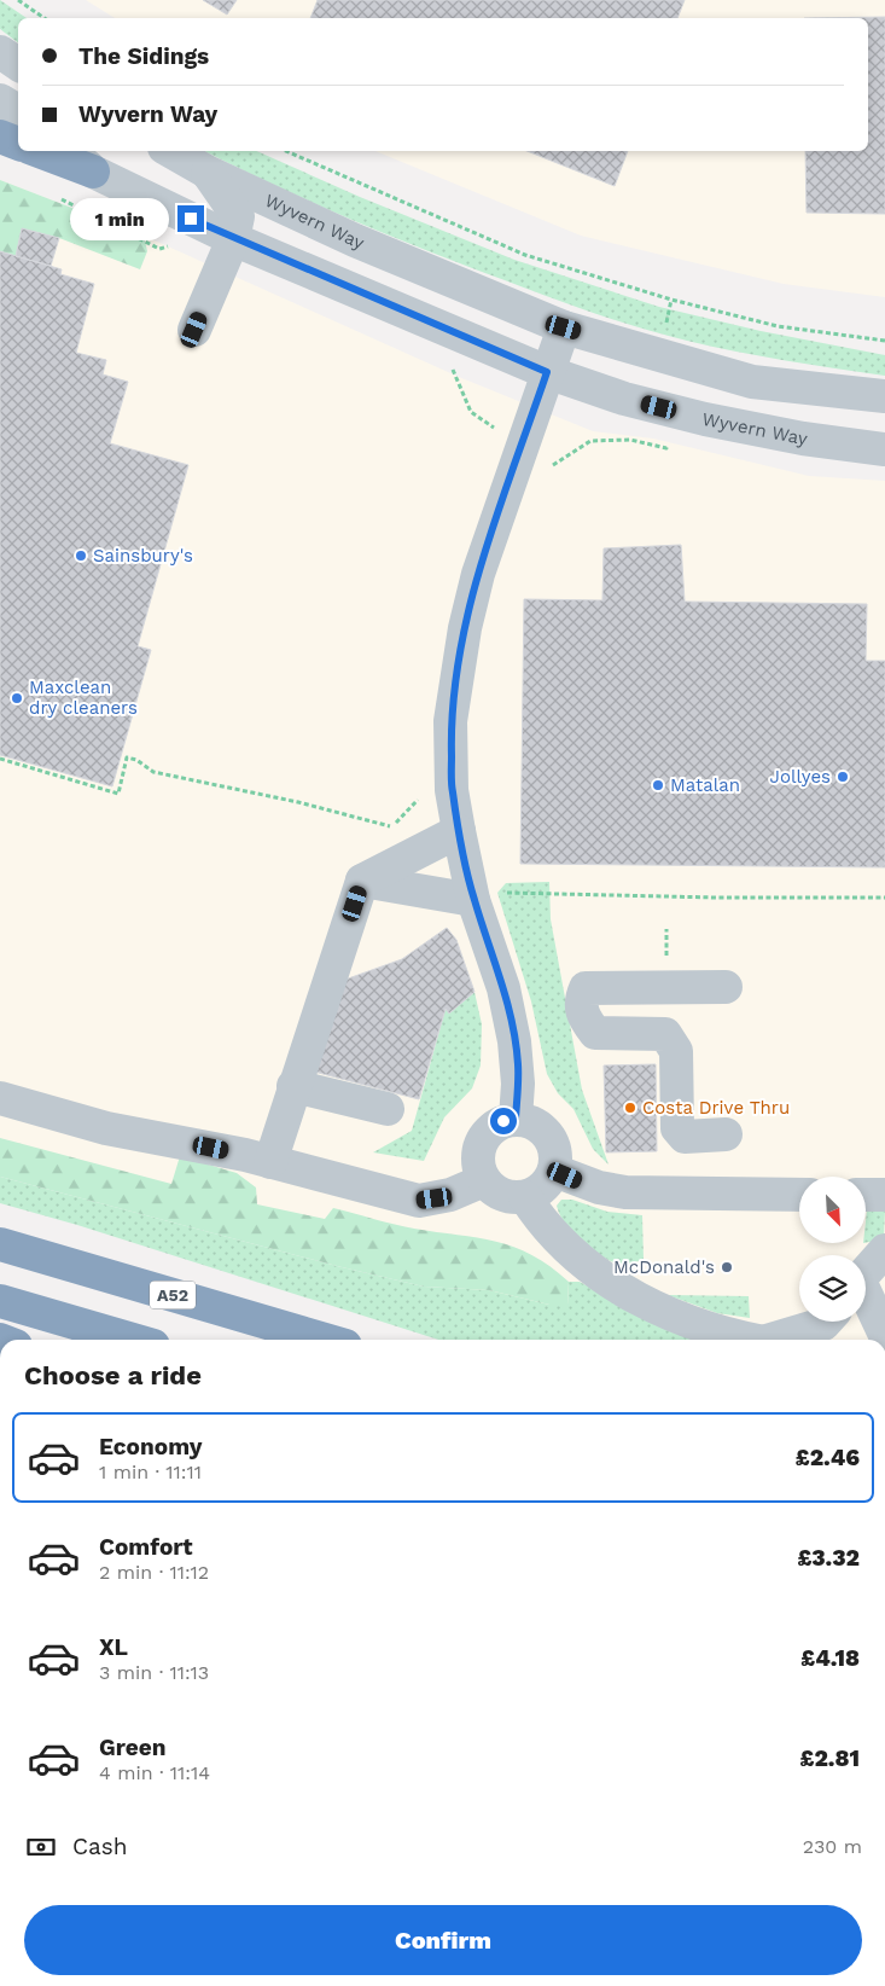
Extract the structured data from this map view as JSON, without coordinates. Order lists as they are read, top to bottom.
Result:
{
  "streets": {
    "highway": ["A52"],
    "street": ["Wyvern Way"]
  },
  "places": [
    "Sainsbury's",
    "Maxclean dry cleaners",
    "Jollyes",
    "Matalan",
    "Costa Drive Thru",
    "McDonald's"
  ],
  "north": "bottom right",
  "page": {
    "banner": ["The Sidings", "Wyvern Way"],
    "bubble": "1 min",
    "heading": "Choose a ride",
    "list": [
      {
        "name": "Economy",
        "note": "1 min · 11:11",
        "value": "£2.46"
      },
      {
        "name": "Comfort",
        "note": "2 min · 11:12",
        "value": "£3.32"
      },
      {
        "name": "XL",
        "note": "3 min · 11:13",
        "value": "£4.18"
      },
      {
        "name": "Green",
        "note": "4 min · 11:14",
        "value": "£2.81"
      }
    ],
    "pay": ["Cash", "230 m"],
    "buttons": "Confirm"
  }
}
